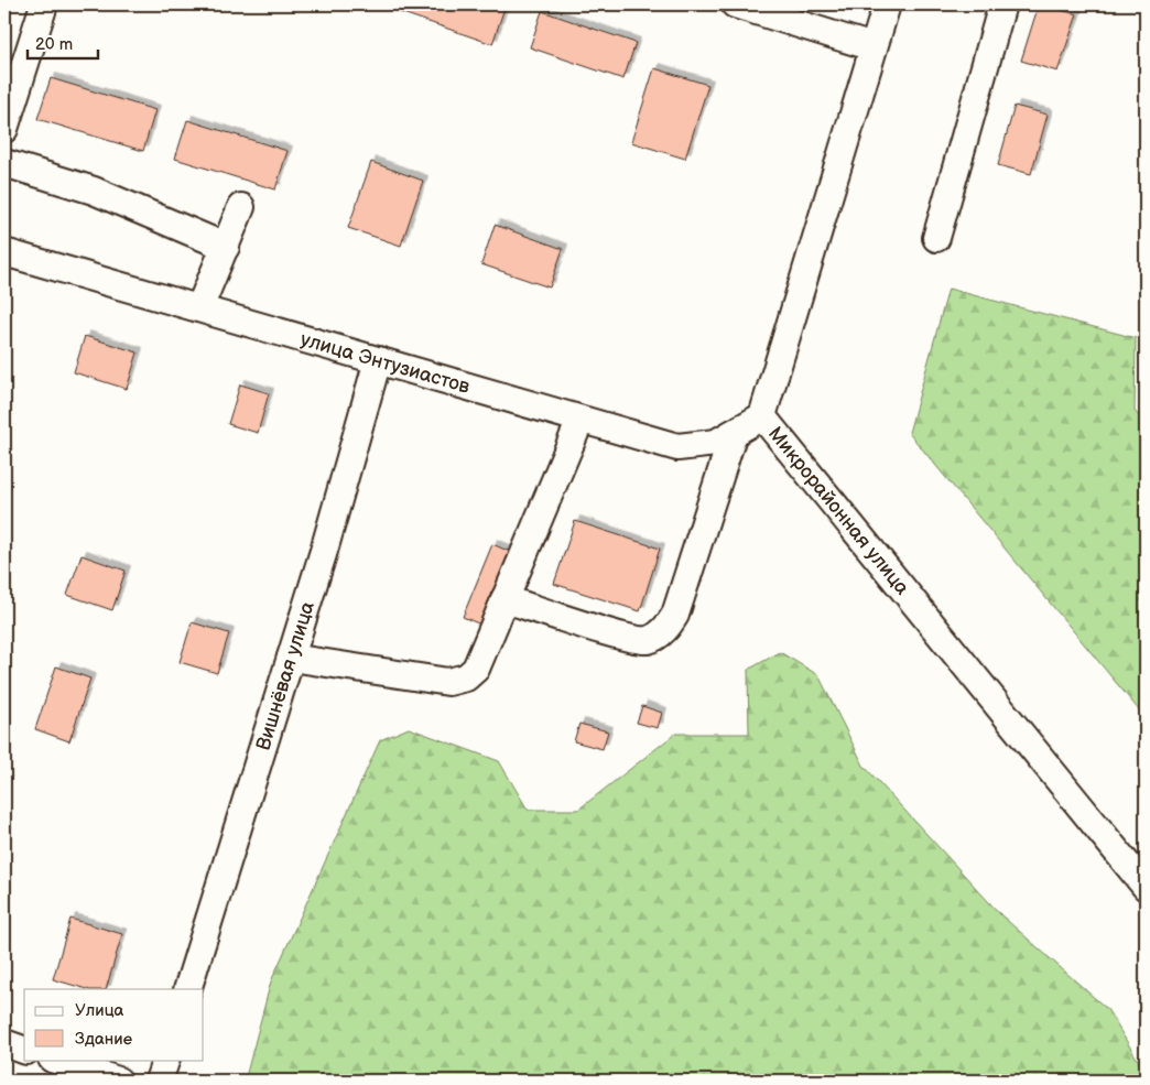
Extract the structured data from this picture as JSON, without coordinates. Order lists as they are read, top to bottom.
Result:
{
  "streets": {
    "street": ["улица Энтузиастов", "Микрорайонная улица", "Вишнёвая улица"]
  },
  "crossings": [
    ["улица Энтузиастов", "Микрорайонная улица"],
    ["улица Энтузиастов", "Вишнёвая улица"]
  ],
  "legend": ["Улица", "Здание"],
  "scale_bar": "20 m"
}
